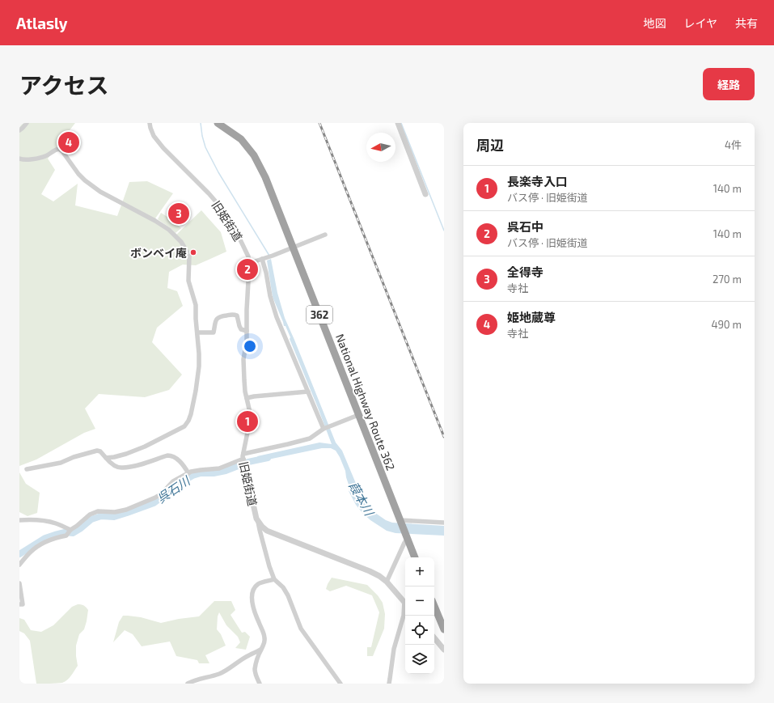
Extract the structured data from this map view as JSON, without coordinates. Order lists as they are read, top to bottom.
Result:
{
  "streets": {
    "highway": ["362", "National Highway Route 362"],
    "street": ["旧姫街道"]
  },
  "water": ["呉石川", "葭本川"],
  "places": ["ボンベイ庵"],
  "north": "left",
  "page": {
    "header": "Atlasly",
    "nav": ["地図", "レイヤ", "共有"],
    "title": "アクセス",
    "buttons": "経路",
    "heading": ["周辺", "4件"],
    "pins": [
      "4",
      "3",
      "2",
      "1"
    ],
    "list": [
      {
        "mark": "1",
        "name": "長楽寺入口",
        "note": "バス停 · 旧姫街道",
        "value": "140 m"
      },
      {
        "mark": "2",
        "name": "呉石中",
        "note": "バス停 · 旧姫街道",
        "value": "140 m"
      },
      {
        "mark": "3",
        "name": "全得寺",
        "note": "寺社",
        "value": "270 m"
      },
      {
        "mark": "4",
        "name": "姫地蔵尊",
        "note": "寺社",
        "value": "490 m"
      }
    ],
    "map_buttons": ["+", "−"]
  }
}
